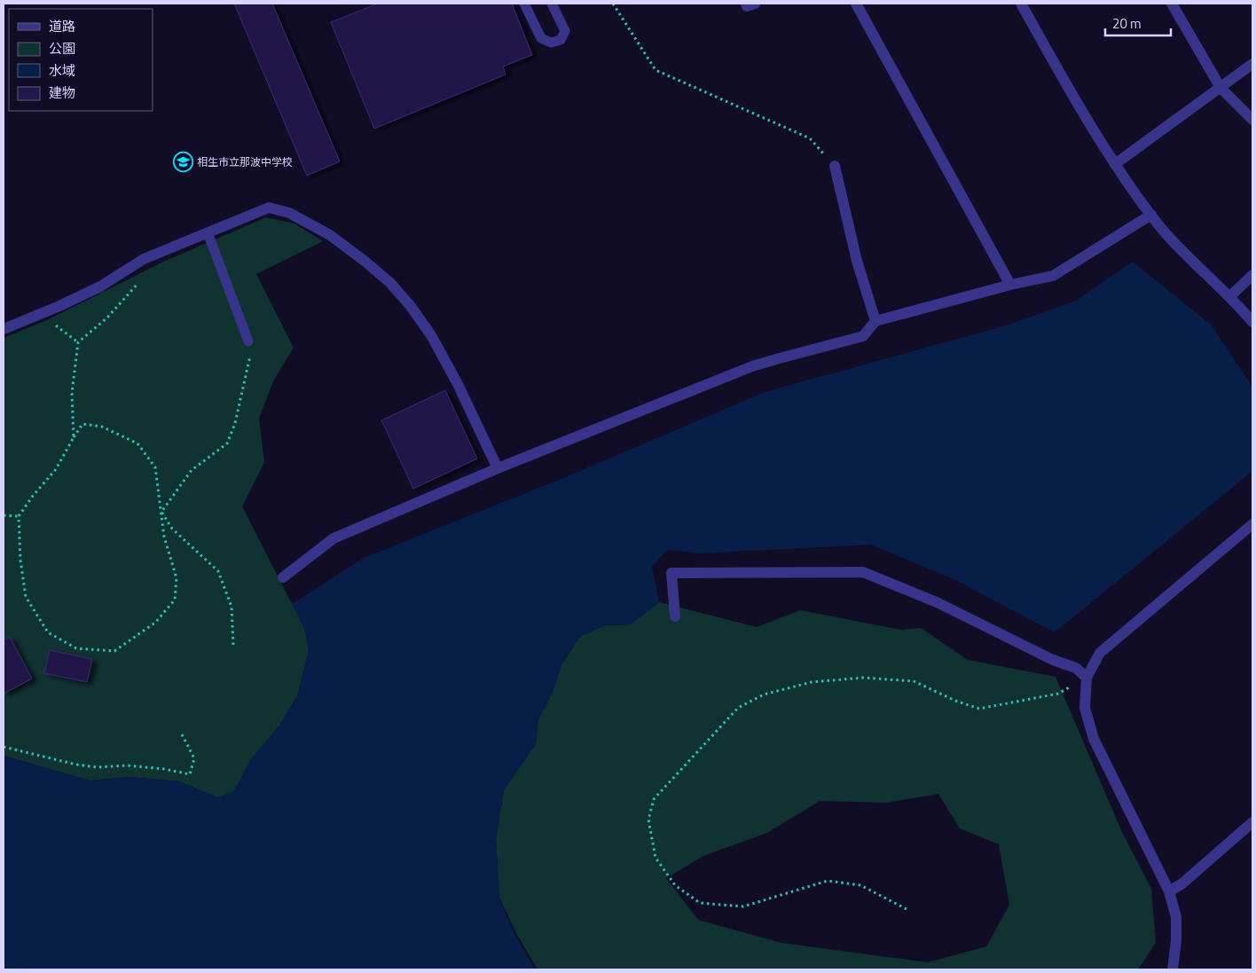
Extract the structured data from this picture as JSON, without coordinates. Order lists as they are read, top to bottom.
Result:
{
  "places": {
    "school or university": ["相生市立那波中学校"]
  },
  "legend": [
    "道路",
    "公園",
    "水域",
    "建物"
  ],
  "scale_bar": "20 m"
}
